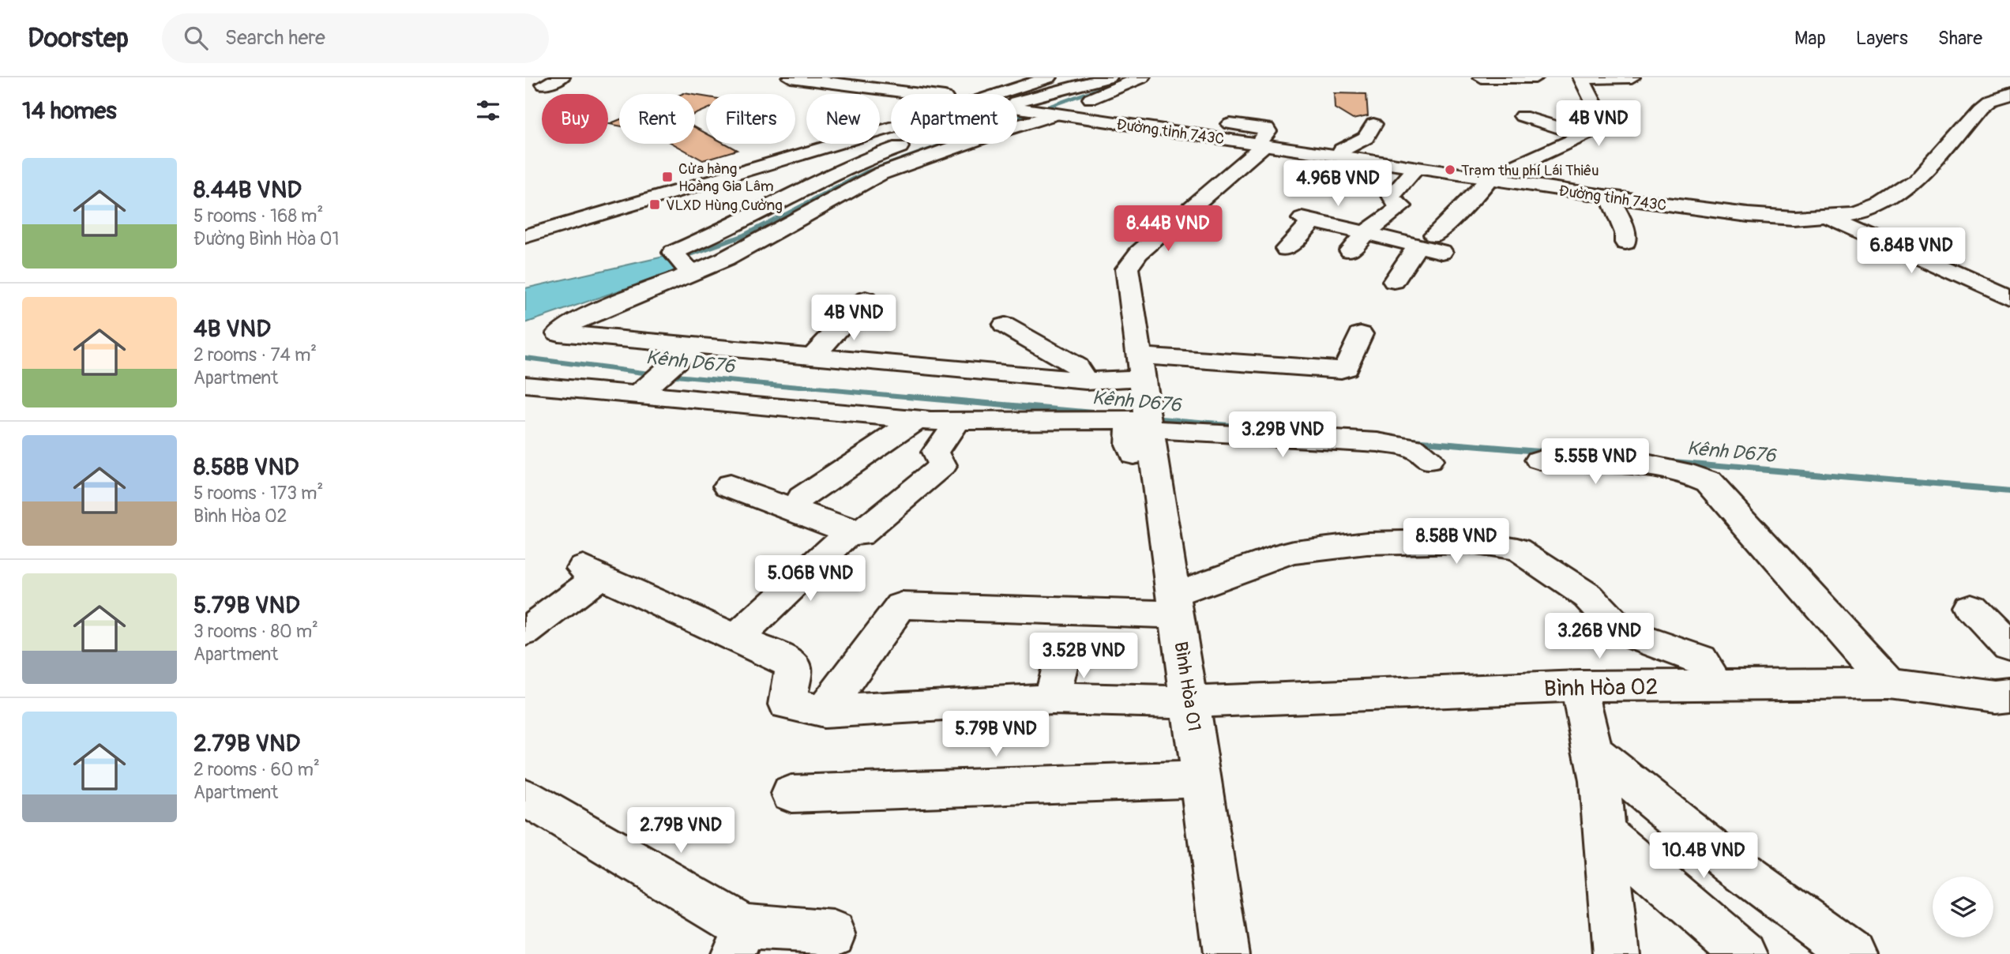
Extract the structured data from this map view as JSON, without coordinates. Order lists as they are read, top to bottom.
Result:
{
  "streets": {
    "main road": ["Đường tỉnh 743C", "Bình Hòa 01", "Bình Hòa 02"]
  },
  "crossings": [
    ["Đường tỉnh 743C", "Bình Hòa 01"],
    ["Bình Hòa 01", "Bình Hòa 02"]
  ],
  "water": ["Kênh D676"],
  "places": {
    "other": ["Trạm thu phí Lái Thiêu"],
    "transit": ["Cửa hàng Hoàng Gia Lâm", "VLXD Hùng Cường"]
  },
  "page": {
    "header": "Doorstep",
    "search": "Search here",
    "nav": ["Map", "Layers", "Share"],
    "heading": "14 homes",
    "chip": [
      "Buy",
      "Rent",
      "Filters",
      "New",
      "Apartment"
    ],
    "price": [
      "4B VND",
      "4.96B VND",
      "8.44B VND",
      "6.84B VND",
      "4B VND",
      "3.29B VND",
      "5.55B VND",
      "8.58B VND",
      "5.06B VND",
      "3.26B VND",
      "3.52B VND",
      "5.79B VND",
      "2.79B VND",
      "10.4B VND"
    ],
    "list": [
      {
        "name": "8.44B VND",
        "note": "5 rooms · 168 m² · Đường Bình Hòa 01"
      },
      {
        "name": "4B VND",
        "note": "2 rooms · 74 m² · Apartment"
      },
      {
        "name": "8.58B VND",
        "note": "5 rooms · 173 m² · Bình Hòa 02"
      },
      {
        "name": "5.79B VND",
        "note": "3 rooms · 80 m² · Apartment"
      },
      {
        "name": "2.79B VND",
        "note": "2 rooms · 60 m² · Apartment"
      }
    ]
  }
}
